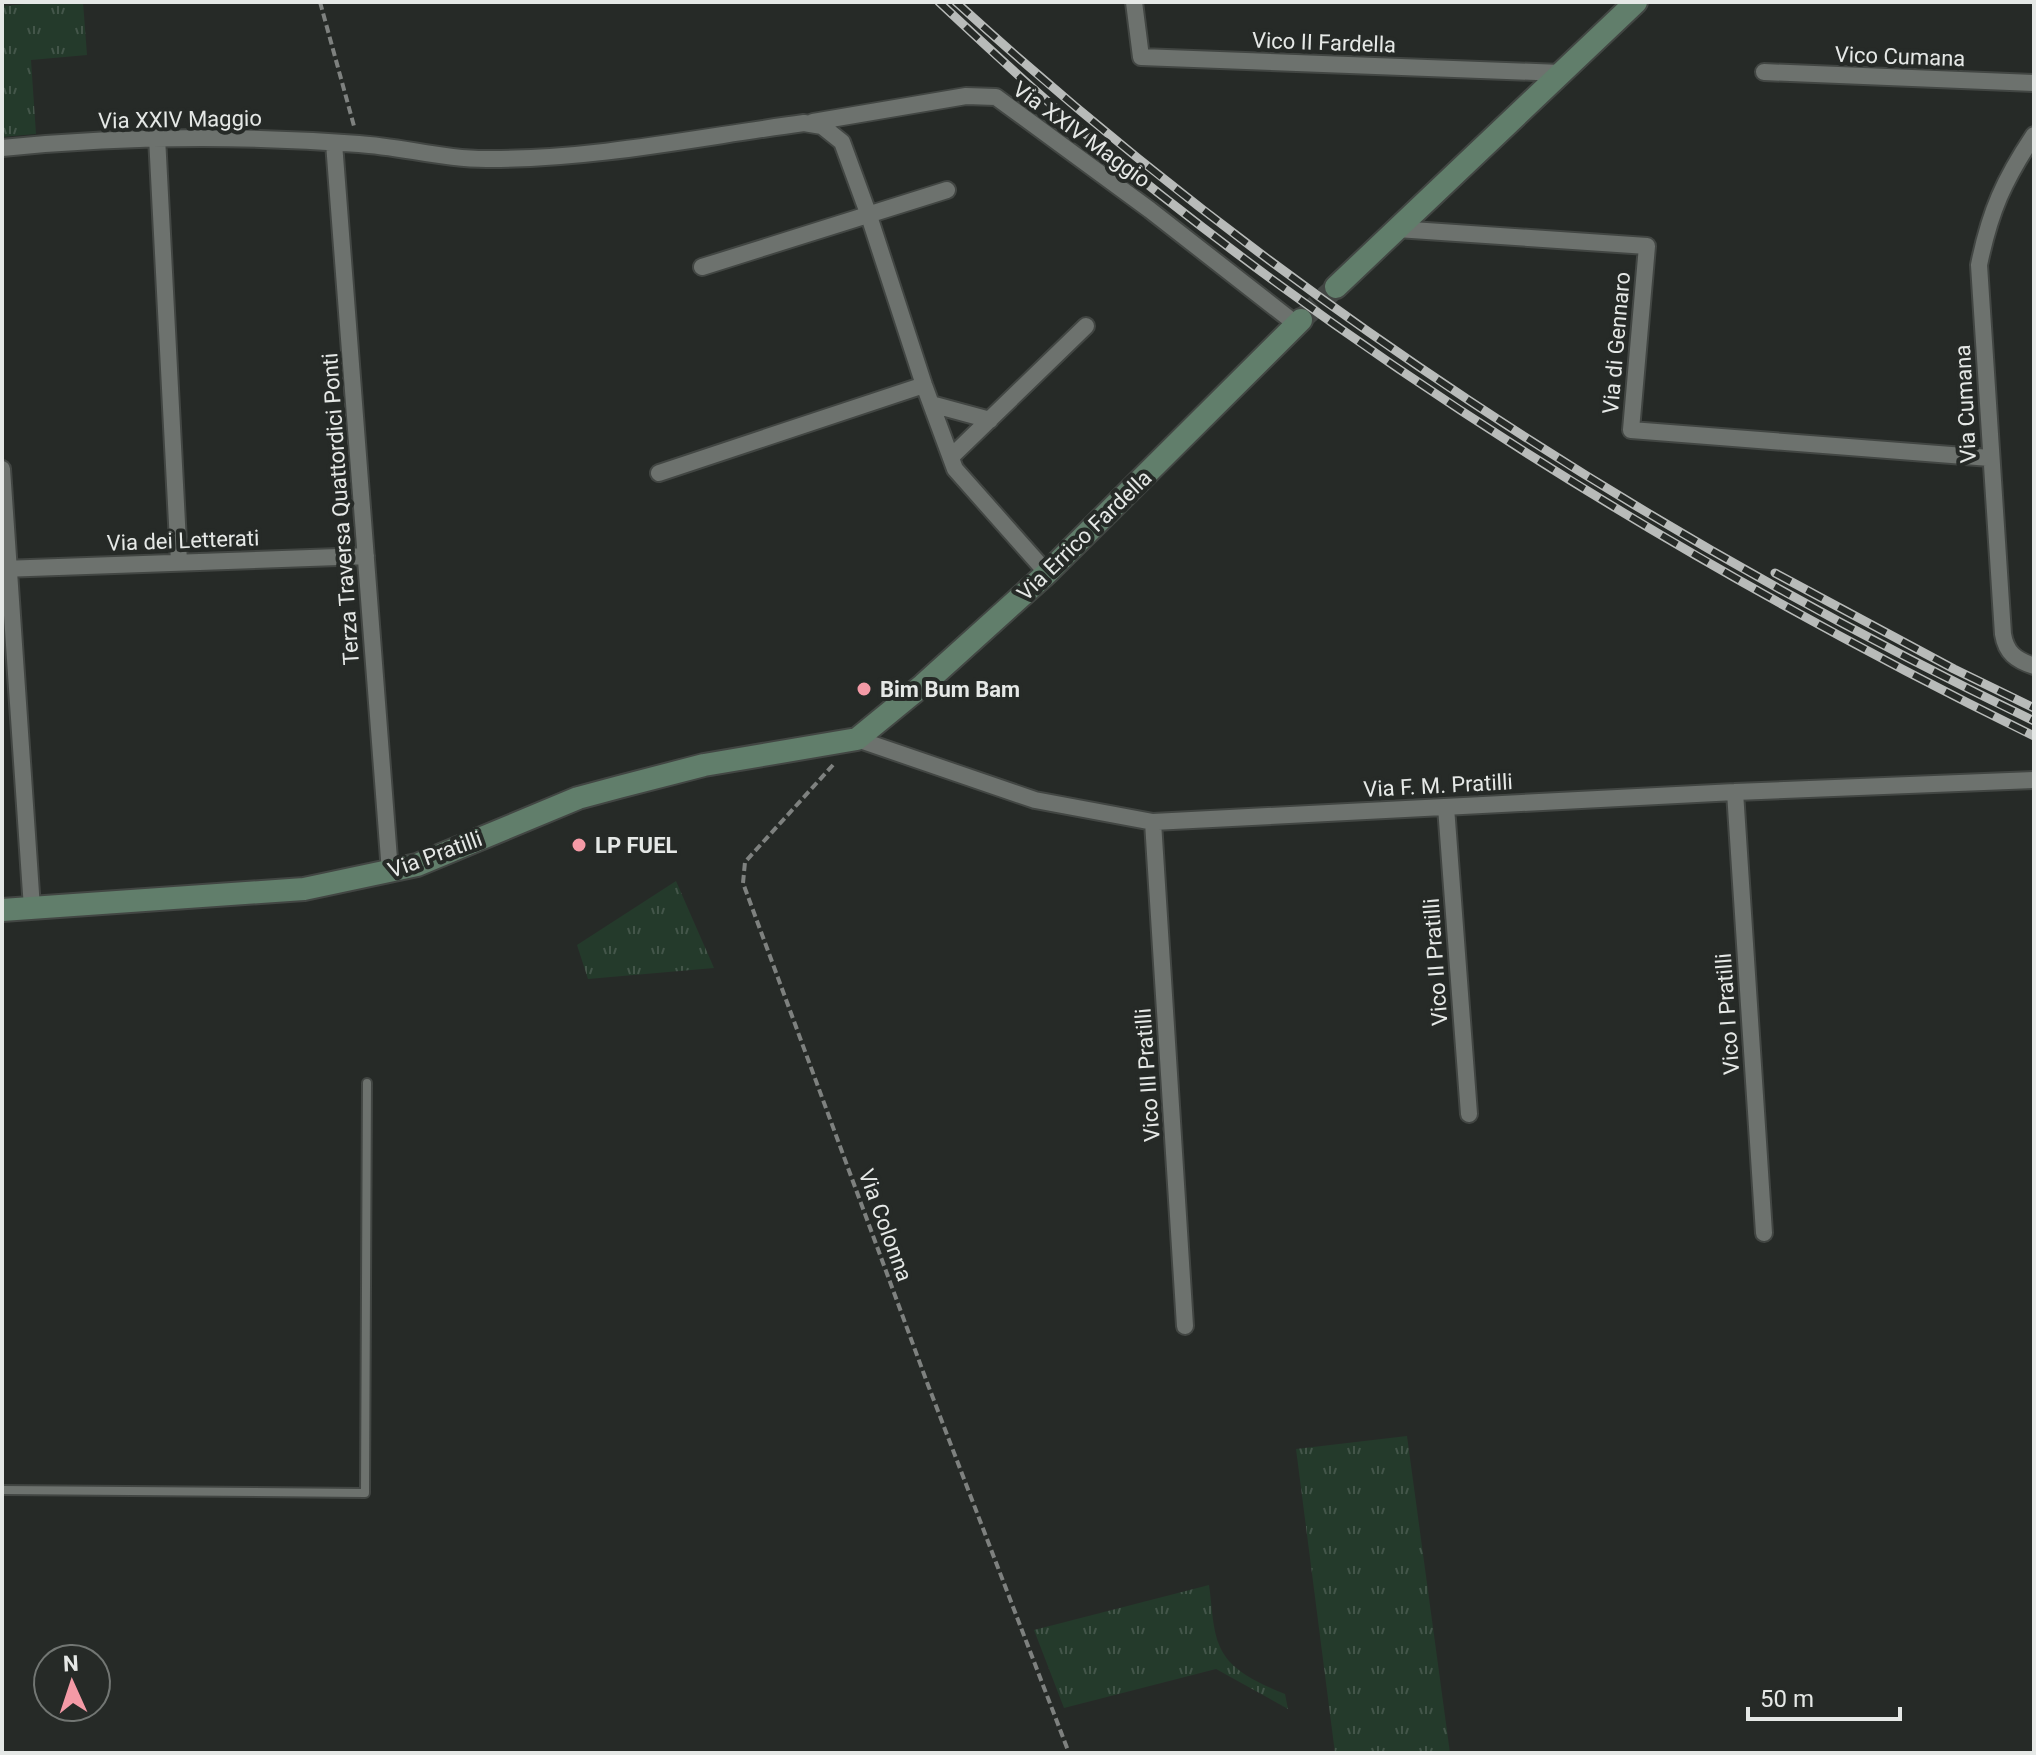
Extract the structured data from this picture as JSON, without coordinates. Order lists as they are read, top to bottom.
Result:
{
  "streets": {
    "street": [
      "Vico II Fardella",
      "Vico Cumana",
      "Via XXIV Maggio",
      "Via di Gennaro",
      "Via Cumana",
      "Terza Traversa Quattordici Ponti",
      "Via Errico Fardella",
      "Via dei Letterati",
      "Via F. M. Pratilli",
      "Via Pratilli",
      "Vico II Pratilli",
      "Vico I Pratilli",
      "Vico III Pratilli"
    ],
    "path": ["Via Colonna"]
  },
  "crossings": [
    ["Via XXIV Maggio", "Terza Traversa Quattordici Ponti"],
    ["Via XXIV Maggio", "Via Errico Fardella"],
    ["Via di Gennaro", "Via Cumana"],
    ["Terza Traversa Quattordici Ponti", "Via dei Letterati"],
    ["Terza Traversa Quattordici Ponti", "Via Pratilli"],
    ["Via Errico Fardella", "Via F. M. Pratilli"],
    ["Via Errico Fardella", "Via Pratilli"],
    ["Via Errico Fardella", "Via Colonna"],
    ["Via F. M. Pratilli", "Via Pratilli"],
    ["Via F. M. Pratilli", "Vico II Pratilli"],
    ["Via F. M. Pratilli", "Vico I Pratilli"],
    ["Via F. M. Pratilli", "Vico III Pratilli"],
    ["Via F. M. Pratilli", "Via Colonna"],
    ["Via Pratilli", "Via Colonna"]
  ],
  "places": ["Bim Bum Bam", "LP FUEL"],
  "scale_bar": "50 m",
  "north": "top"
}
